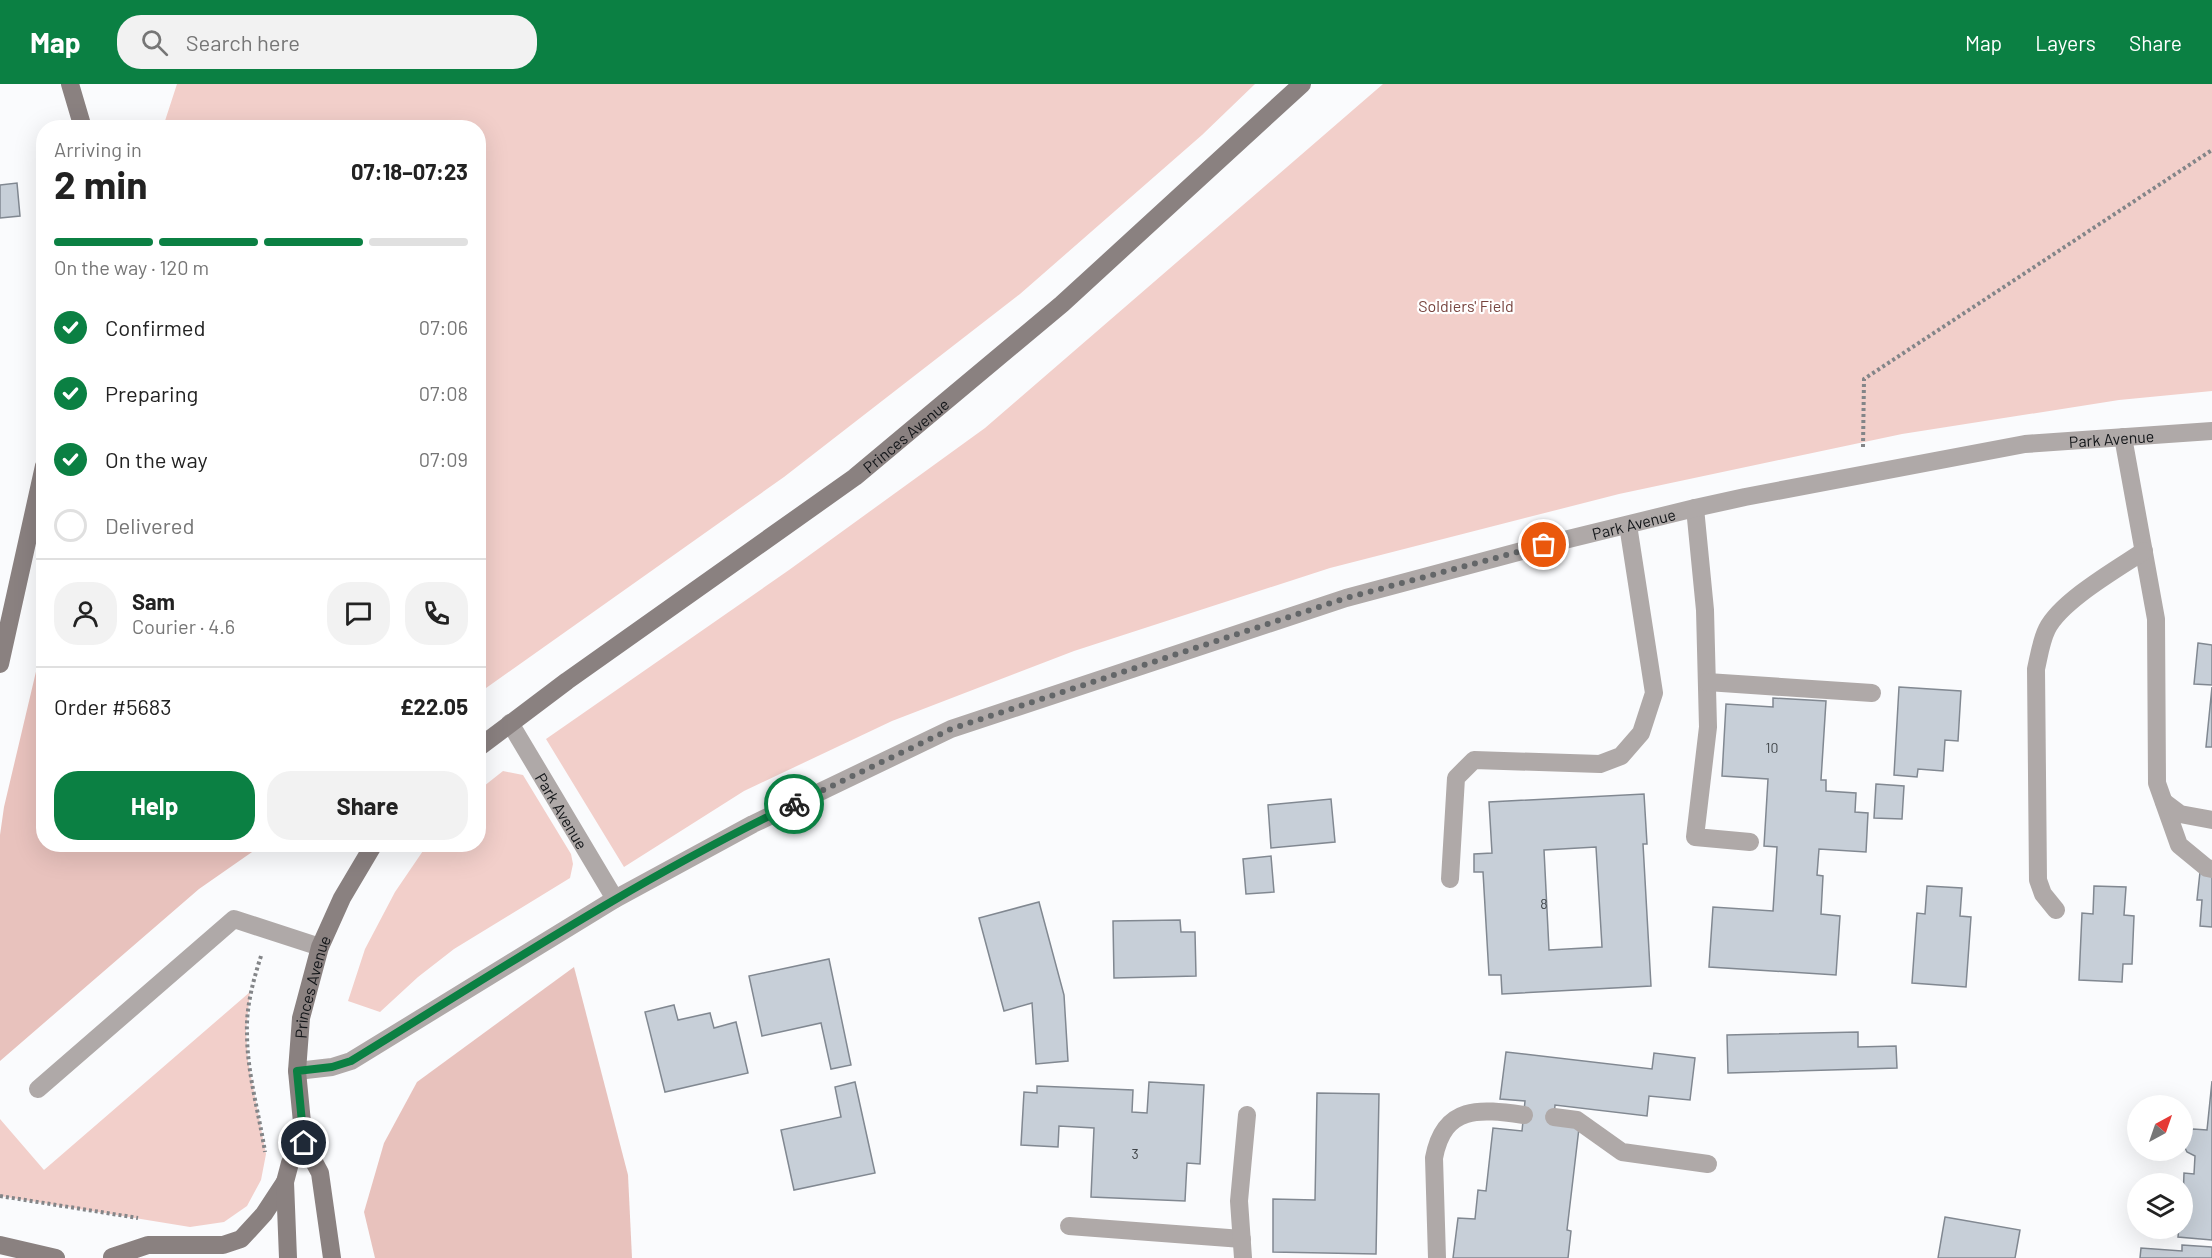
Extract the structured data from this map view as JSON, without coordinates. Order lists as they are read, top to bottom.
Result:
{
  "streets": {
    "street": ["Princes Avenue", "Park Avenue"]
  },
  "crossings": [
    ["Princes Avenue", "Park Avenue"]
  ],
  "parks": ["Soldiers' Field"],
  "house_numbers": ["10", "8", "3"],
  "north": "top right",
  "page": {
    "header": "Map",
    "search": "Search here",
    "nav": ["Map", "Layers", "Share"],
    "heading": ["2 min", "Arriving in", "07:18–07:23"],
    "panel": [
      "Sam",
      "Courier · 4.6",
      "Order #5683",
      "£22.05"
    ],
    "bar": "On the way · 120 m",
    "list": [
      ["Confirmed", "07:06"],
      ["Preparing", "07:08"],
      ["On the way", "07:09"],
      "Delivered"
    ],
    "buttons": ["Help", "Share"]
  }
}
